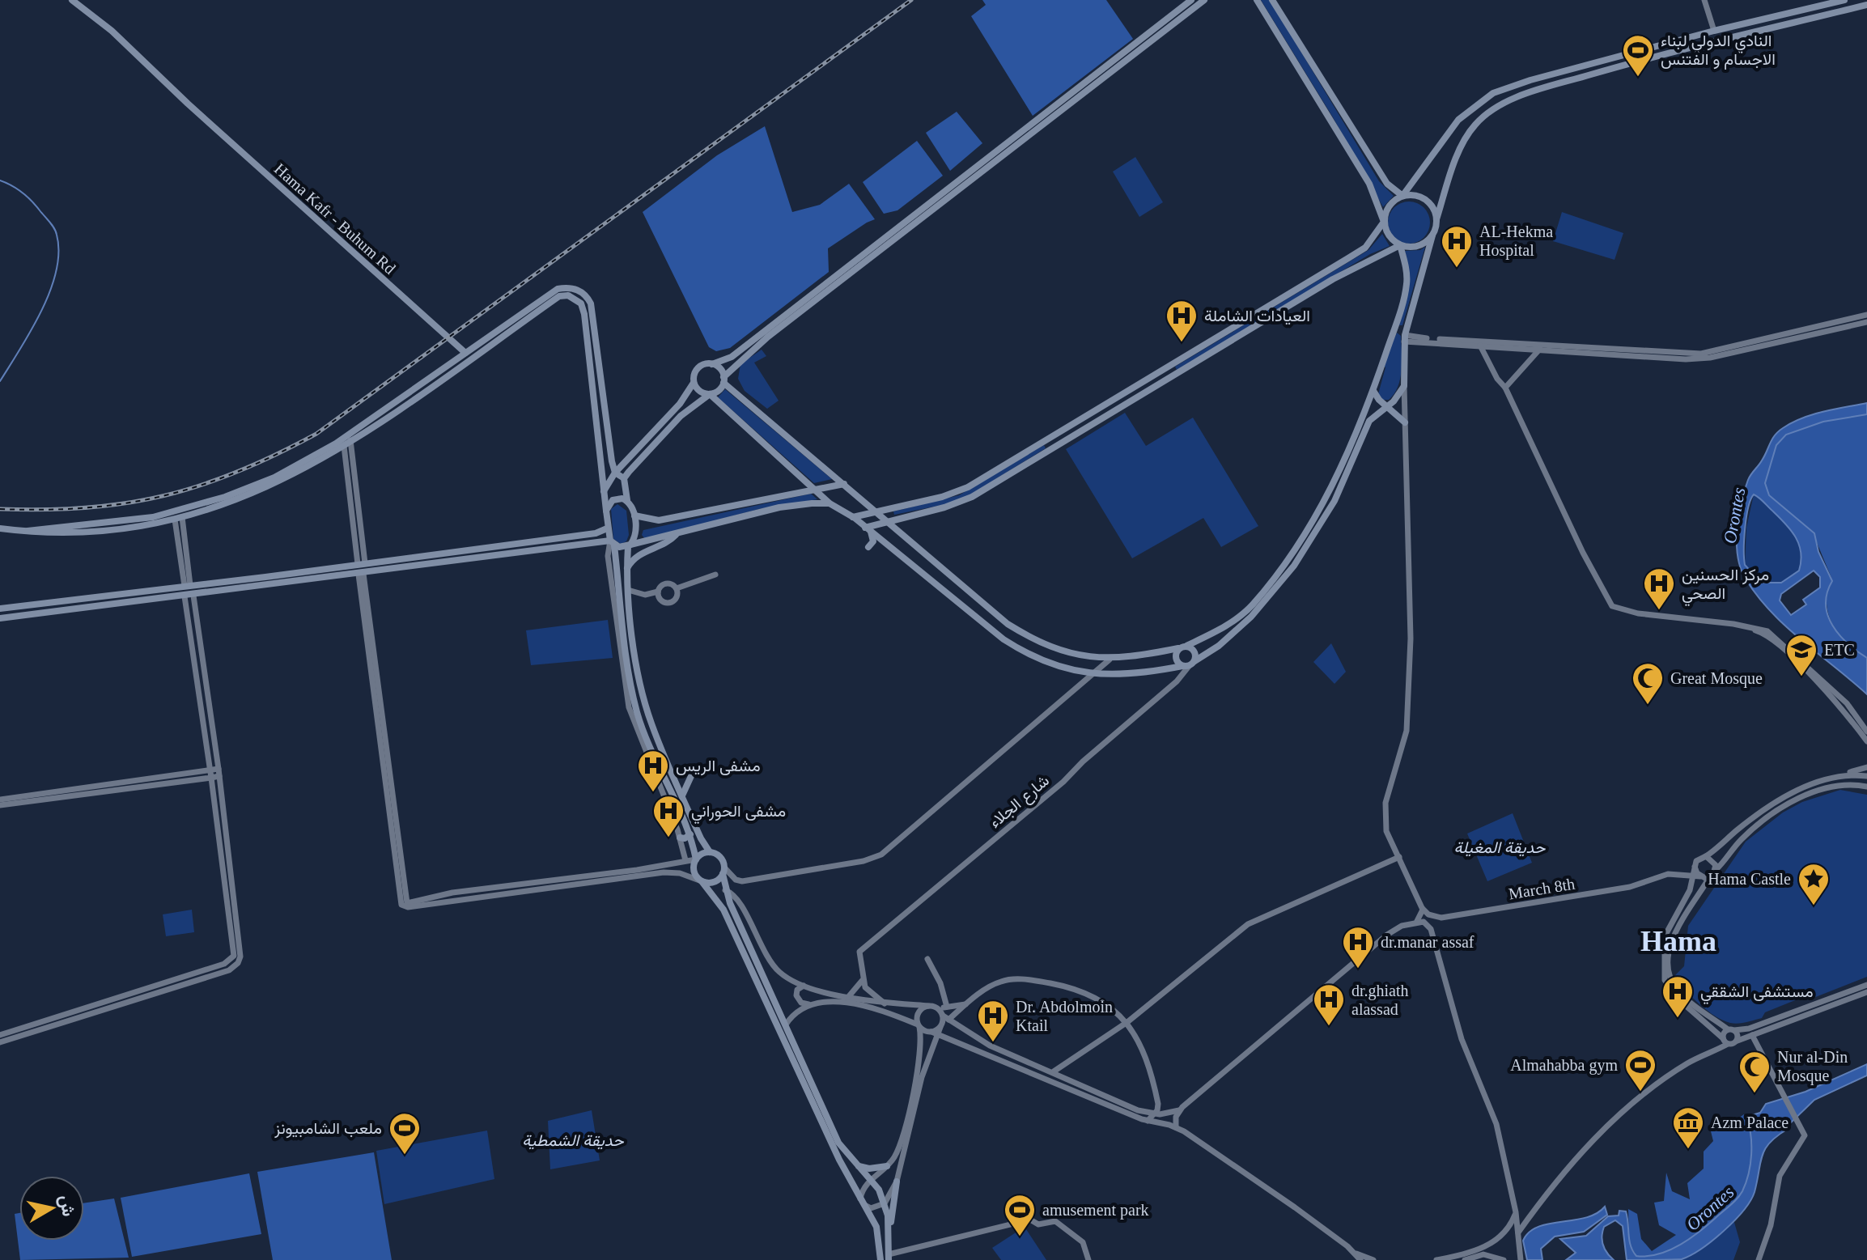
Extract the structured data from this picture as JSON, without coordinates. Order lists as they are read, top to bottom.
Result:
{
  "streets": {
    "main road": ["Hama Kafr - Buhum Rd", "شارع الجلاء", "March 8th"]
  },
  "districts": ["Hama"],
  "water": ["Orontes"],
  "parks": ["حديقة المغيلة", "حديقة الشمطية"],
  "places": {
    "sports": [
      "النادي الدولي لبناء الاجسام و الفتنس",
      "Almahabba gym",
      "ملعب الشامبيونز",
      "amusement park"
    ],
    "hospital": [
      "AL-Hekma Hospital",
      "العيادات الشاملة",
      "مركز الحسنين الصحي",
      "مشفى الريس",
      "مشفى الحوراني",
      "dr.manar assaf",
      "مستشفى الشققي",
      "dr.ghiath alassad",
      "Dr. Abdolmoin Ktail"
    ],
    "school or university": ["ETC"],
    "mosque": ["Great Mosque", "Nur al-Din Mosque"],
    "place": ["Hama Castle"],
    "museum": ["Azm Palace"]
  },
  "north": "right"
}
